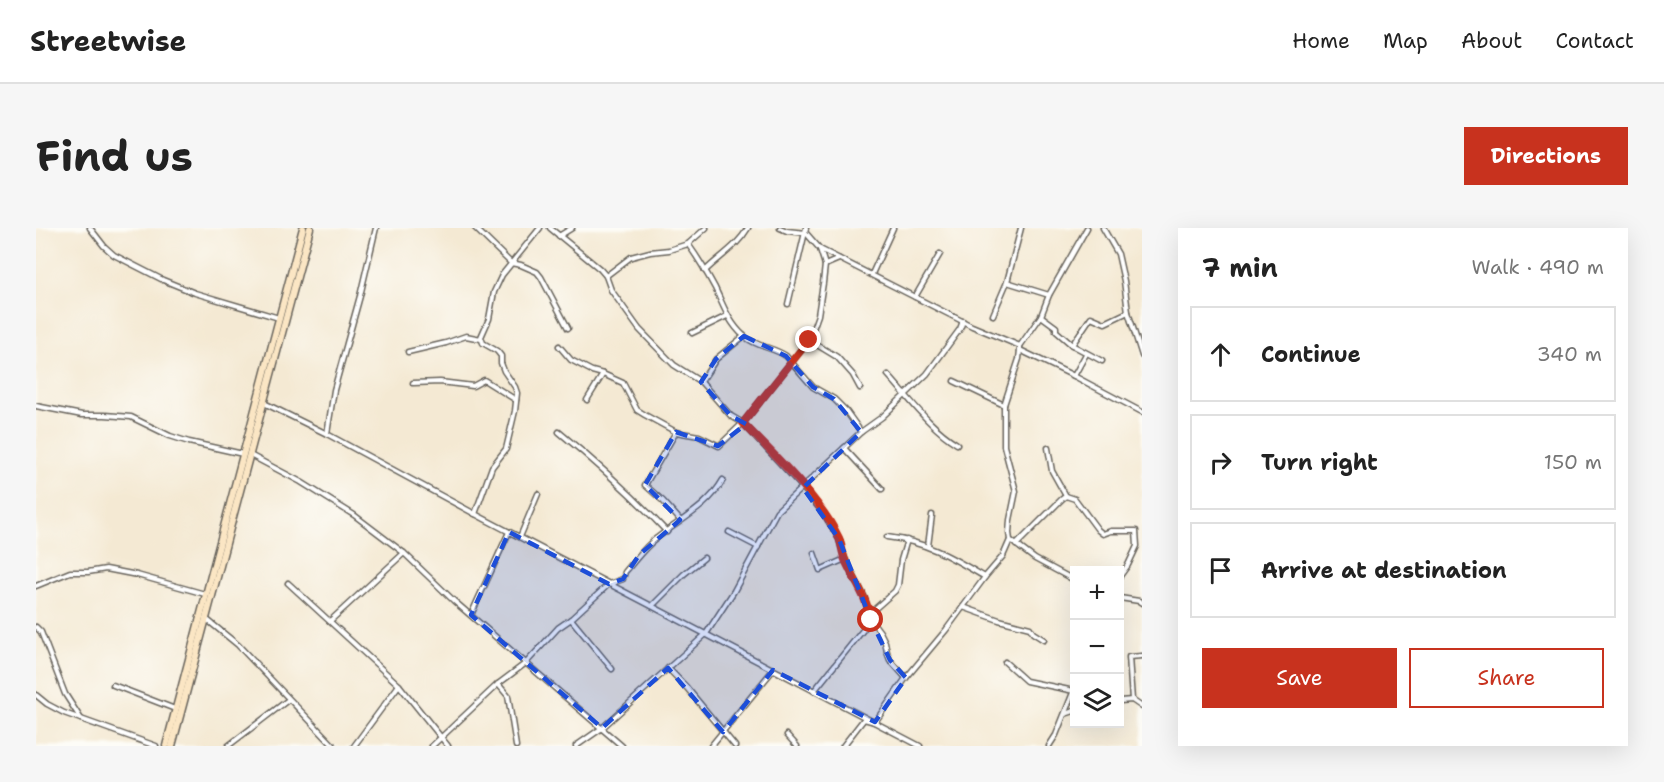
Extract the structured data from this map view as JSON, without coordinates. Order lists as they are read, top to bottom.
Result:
{
  "page": {
    "header": "Streetwise",
    "nav": [
      "Home",
      "Map",
      "About",
      "Contact"
    ],
    "buttons": [
      "Directions",
      ["Save", "Share"]
    ],
    "title": "Find us",
    "heading": ["7 min", "Walk · 490 m"],
    "list": [
      ["Continue", "340 m"],
      ["Turn right", "150 m"],
      "Arrive at destination"
    ],
    "map_buttons": ["+", "−"]
  }
}
